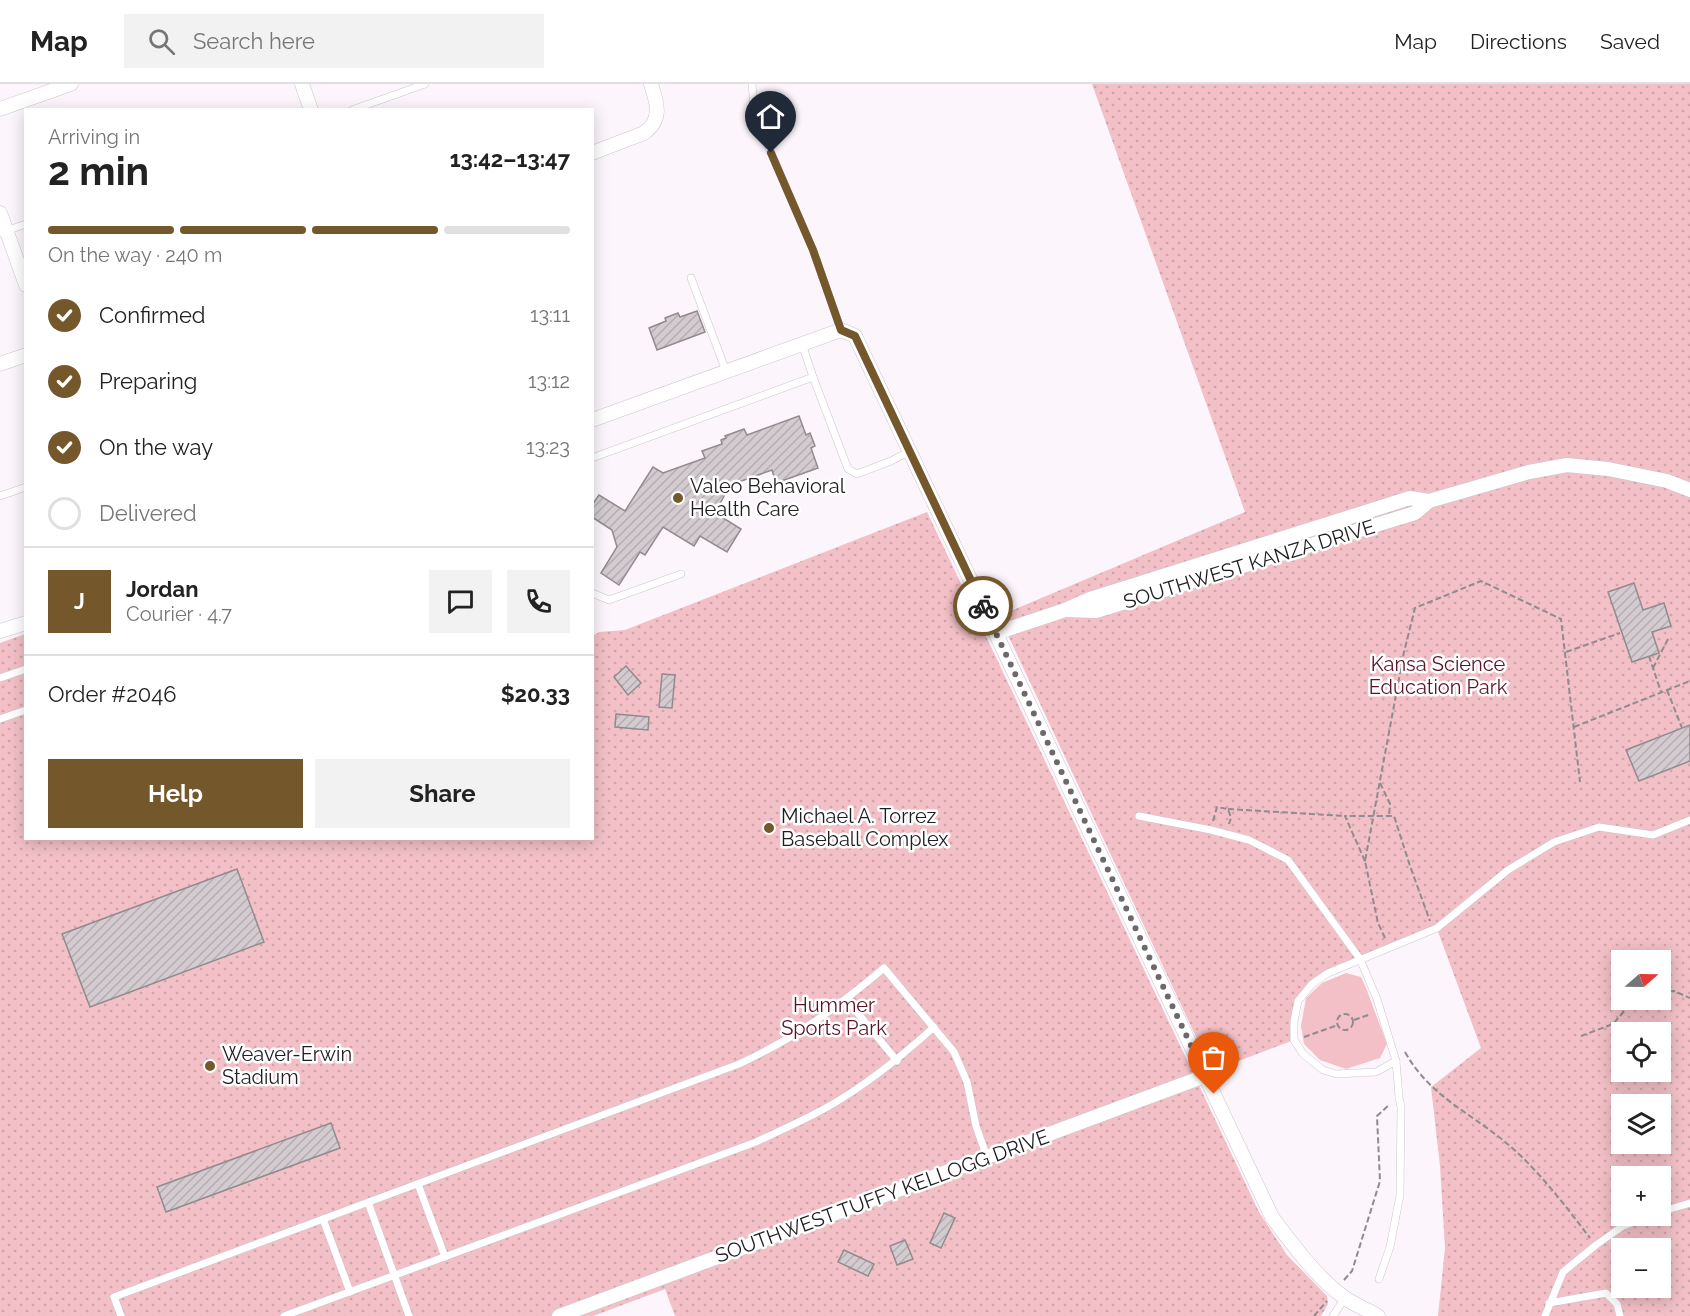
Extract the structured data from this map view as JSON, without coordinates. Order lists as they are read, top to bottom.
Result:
{
  "streets": {
    "street": ["SOUTHWEST KANZA DRIVE", "SOUTHWEST TUFFY KELLOGG DRIVE"]
  },
  "parks": ["Kansa Science Education Park", "Hummer Sports Park"],
  "places": ["Valeo Behavioral Health Care", "Michael A. Torrez Baseball Complex", "Weaver-Erwin Stadium"],
  "north": "right",
  "page": {
    "header": "Map",
    "search": "Search here",
    "nav": ["Map", "Directions", "Saved"],
    "heading": ["2 min", "Arriving in", "13:42–13:47"],
    "panel": [
      "Jordan",
      "Courier · 4.7",
      "Order #2046",
      "$20.33"
    ],
    "bar": "On the way · 240 m",
    "list": [
      ["Confirmed", "13:11"],
      ["Preparing", "13:12"],
      ["On the way", "13:23"],
      "Delivered"
    ],
    "round": "J",
    "buttons": ["Help", "Share"],
    "map_buttons": ["+", "−"]
  }
}
